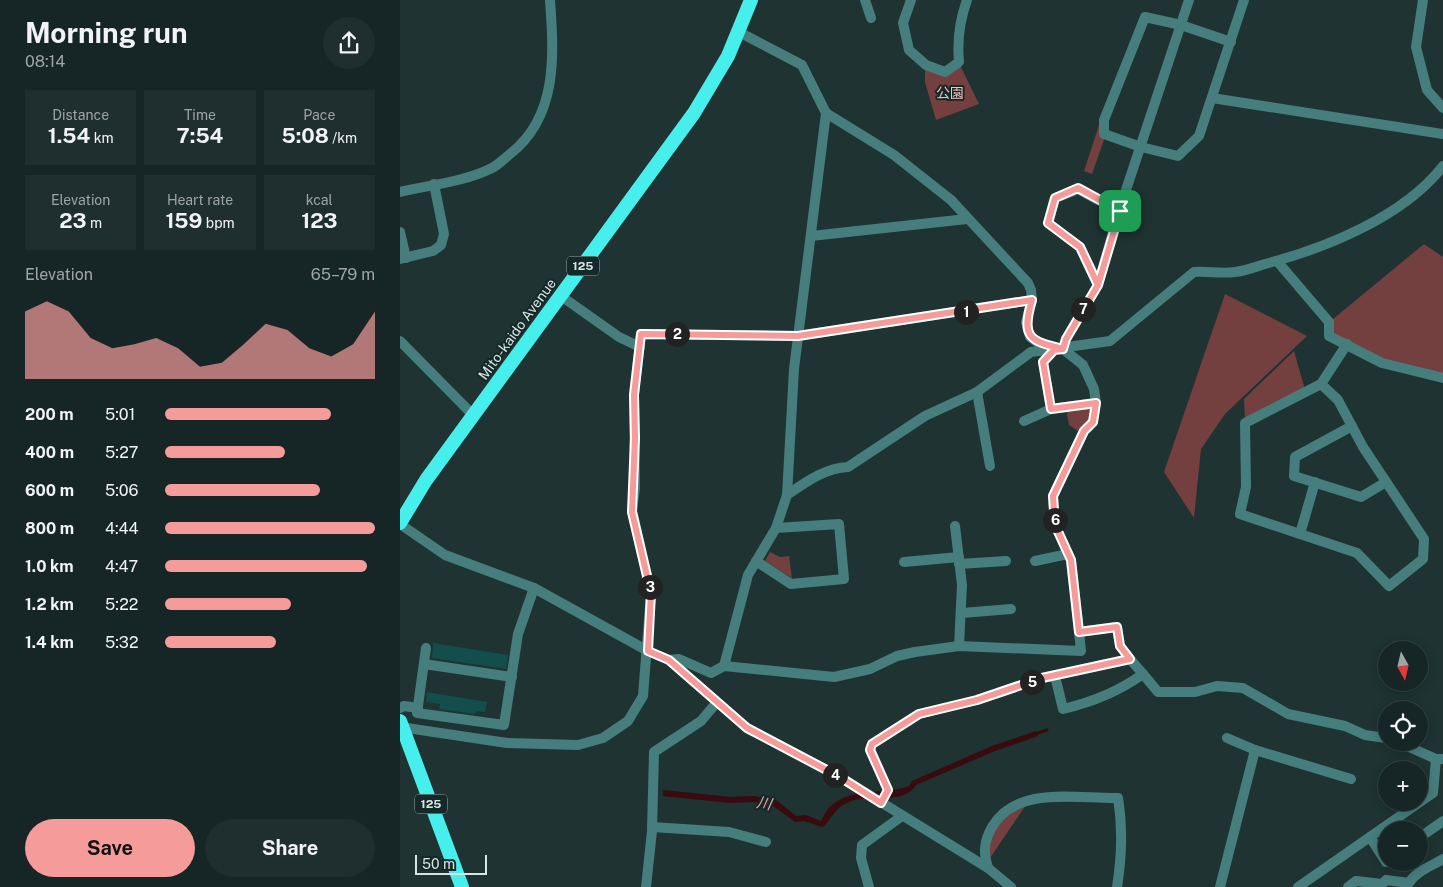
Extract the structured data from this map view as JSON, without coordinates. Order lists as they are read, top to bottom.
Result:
{
  "streets": {
    "highway": ["125", "Mito-kaido Avenue"]
  },
  "water": ["川"],
  "parks": ["公園"],
  "scale_bar": "50 m",
  "north": "bottom",
  "page": {
    "heading": ["Morning run", "08:14"],
    "stats": [
      ["Distance", "1.54 km"],
      ["Time", "7:54"],
      ["Pace", "5:08 /km"],
      ["Elevation", "23 m"],
      ["Heart rate", "159 bpm"],
      ["kcal", "123"]
    ],
    "chart": ["Elevation", "65–79 m"],
    "pins": [
      "7",
      "1",
      "2",
      "6",
      "3",
      "5",
      "4"
    ],
    "list": [
      {
        "name": "200 m",
        "note": "5:01"
      },
      {
        "name": "400 m",
        "note": "5:27"
      },
      {
        "name": "600 m",
        "note": "5:06"
      },
      {
        "name": "800 m",
        "note": "4:44"
      },
      {
        "name": "1.0 km",
        "note": "4:47"
      },
      {
        "name": "1.2 km",
        "note": "5:22"
      },
      {
        "name": "1.4 km",
        "note": "5:32"
      }
    ],
    "map_buttons": ["+", "−"],
    "buttons": ["Save", "Share"],
    "scale": "50 m"
  }
}
